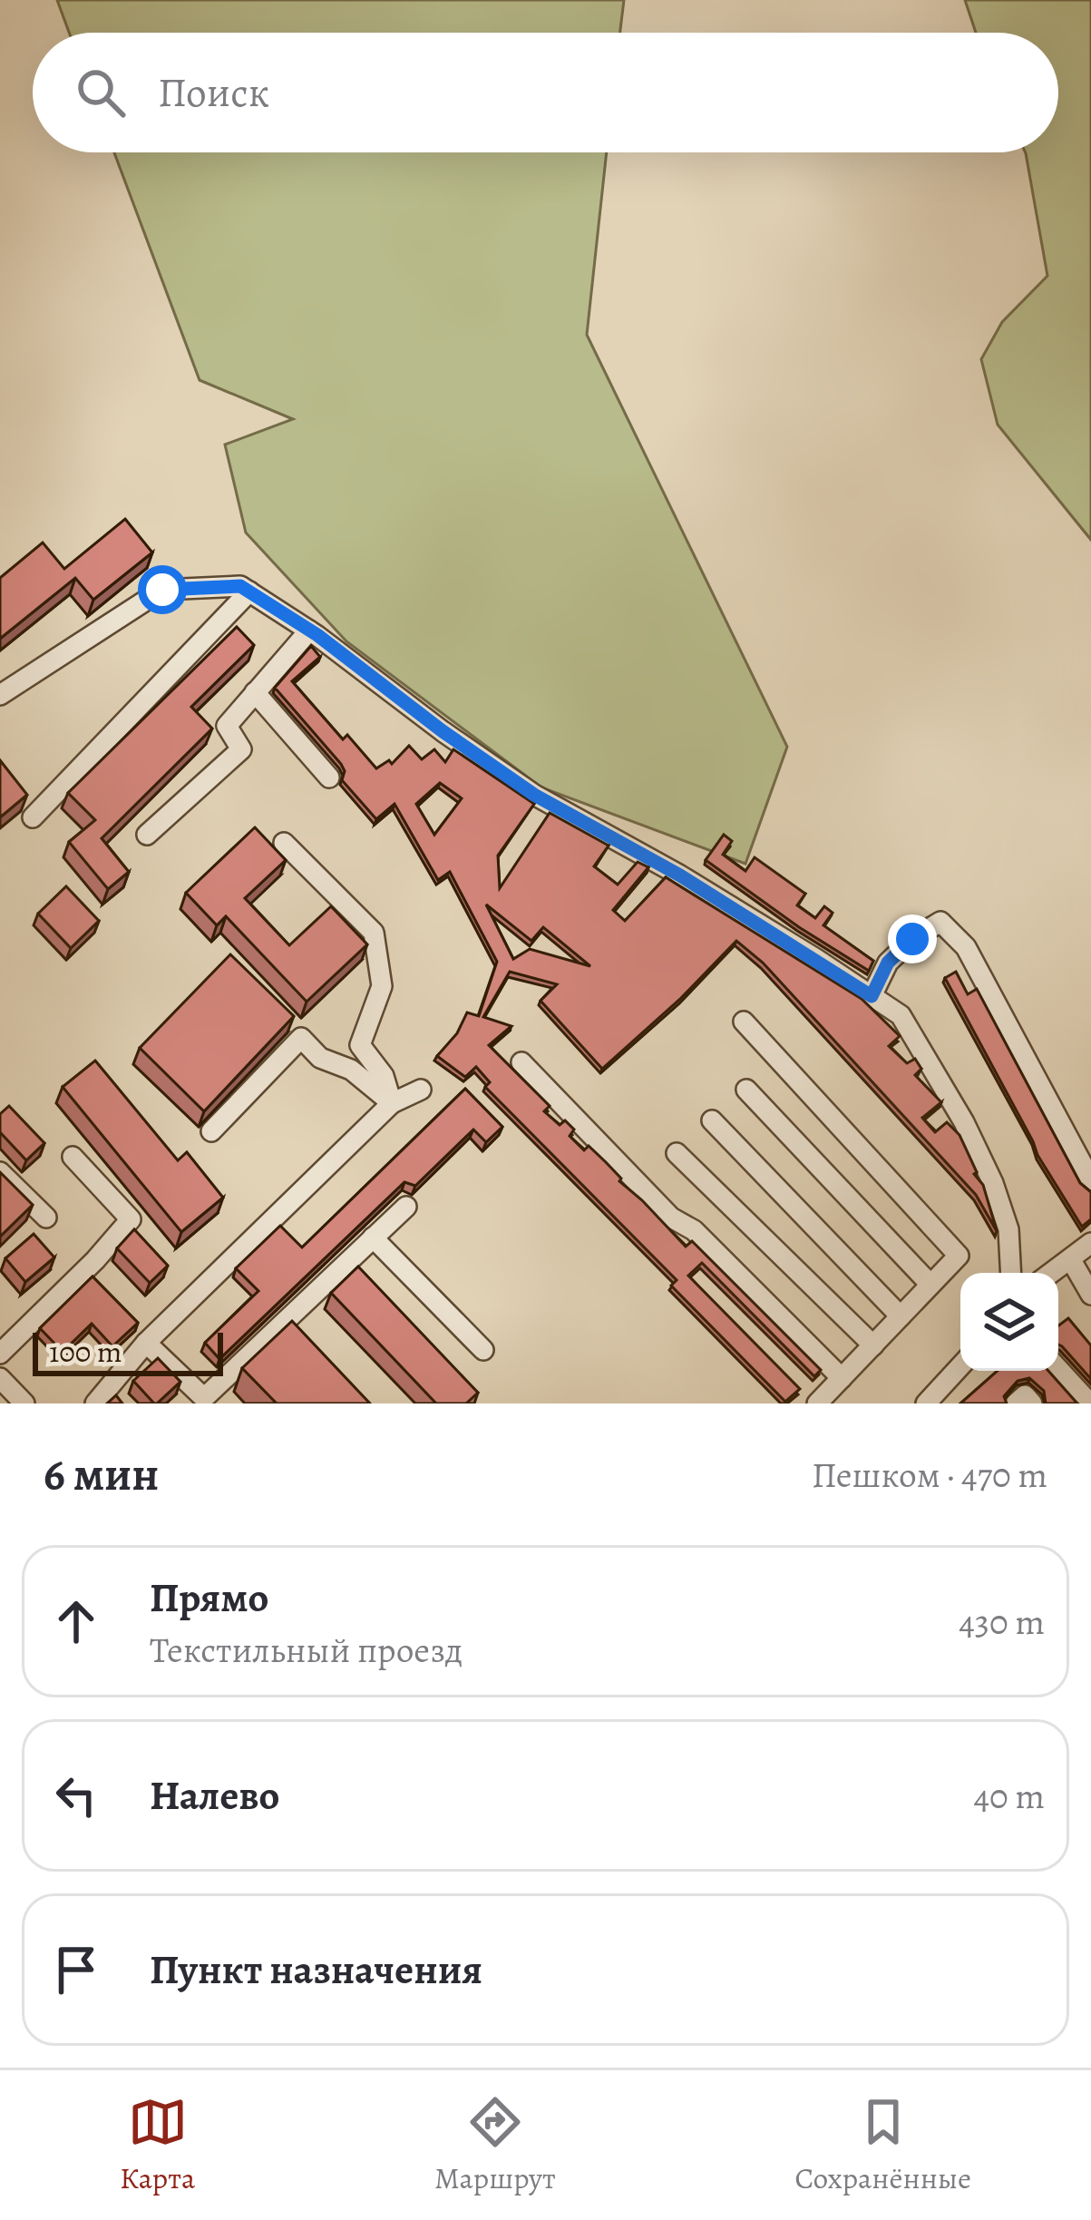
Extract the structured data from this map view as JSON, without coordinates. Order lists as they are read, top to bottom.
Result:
{
  "scale_bar": "100 m",
  "page": {
    "search": "Поиск",
    "scale": "100 m",
    "heading": ["6 мин", "Пешком · 470 m"],
    "list": [
      ["Прямо", "Текстильный проезд", "430 m"],
      ["Налево", "40 m"],
      "Пункт назначения"
    ],
    "nav": ["Карта", "Маршрут", "Сохранённые"]
  }
}
